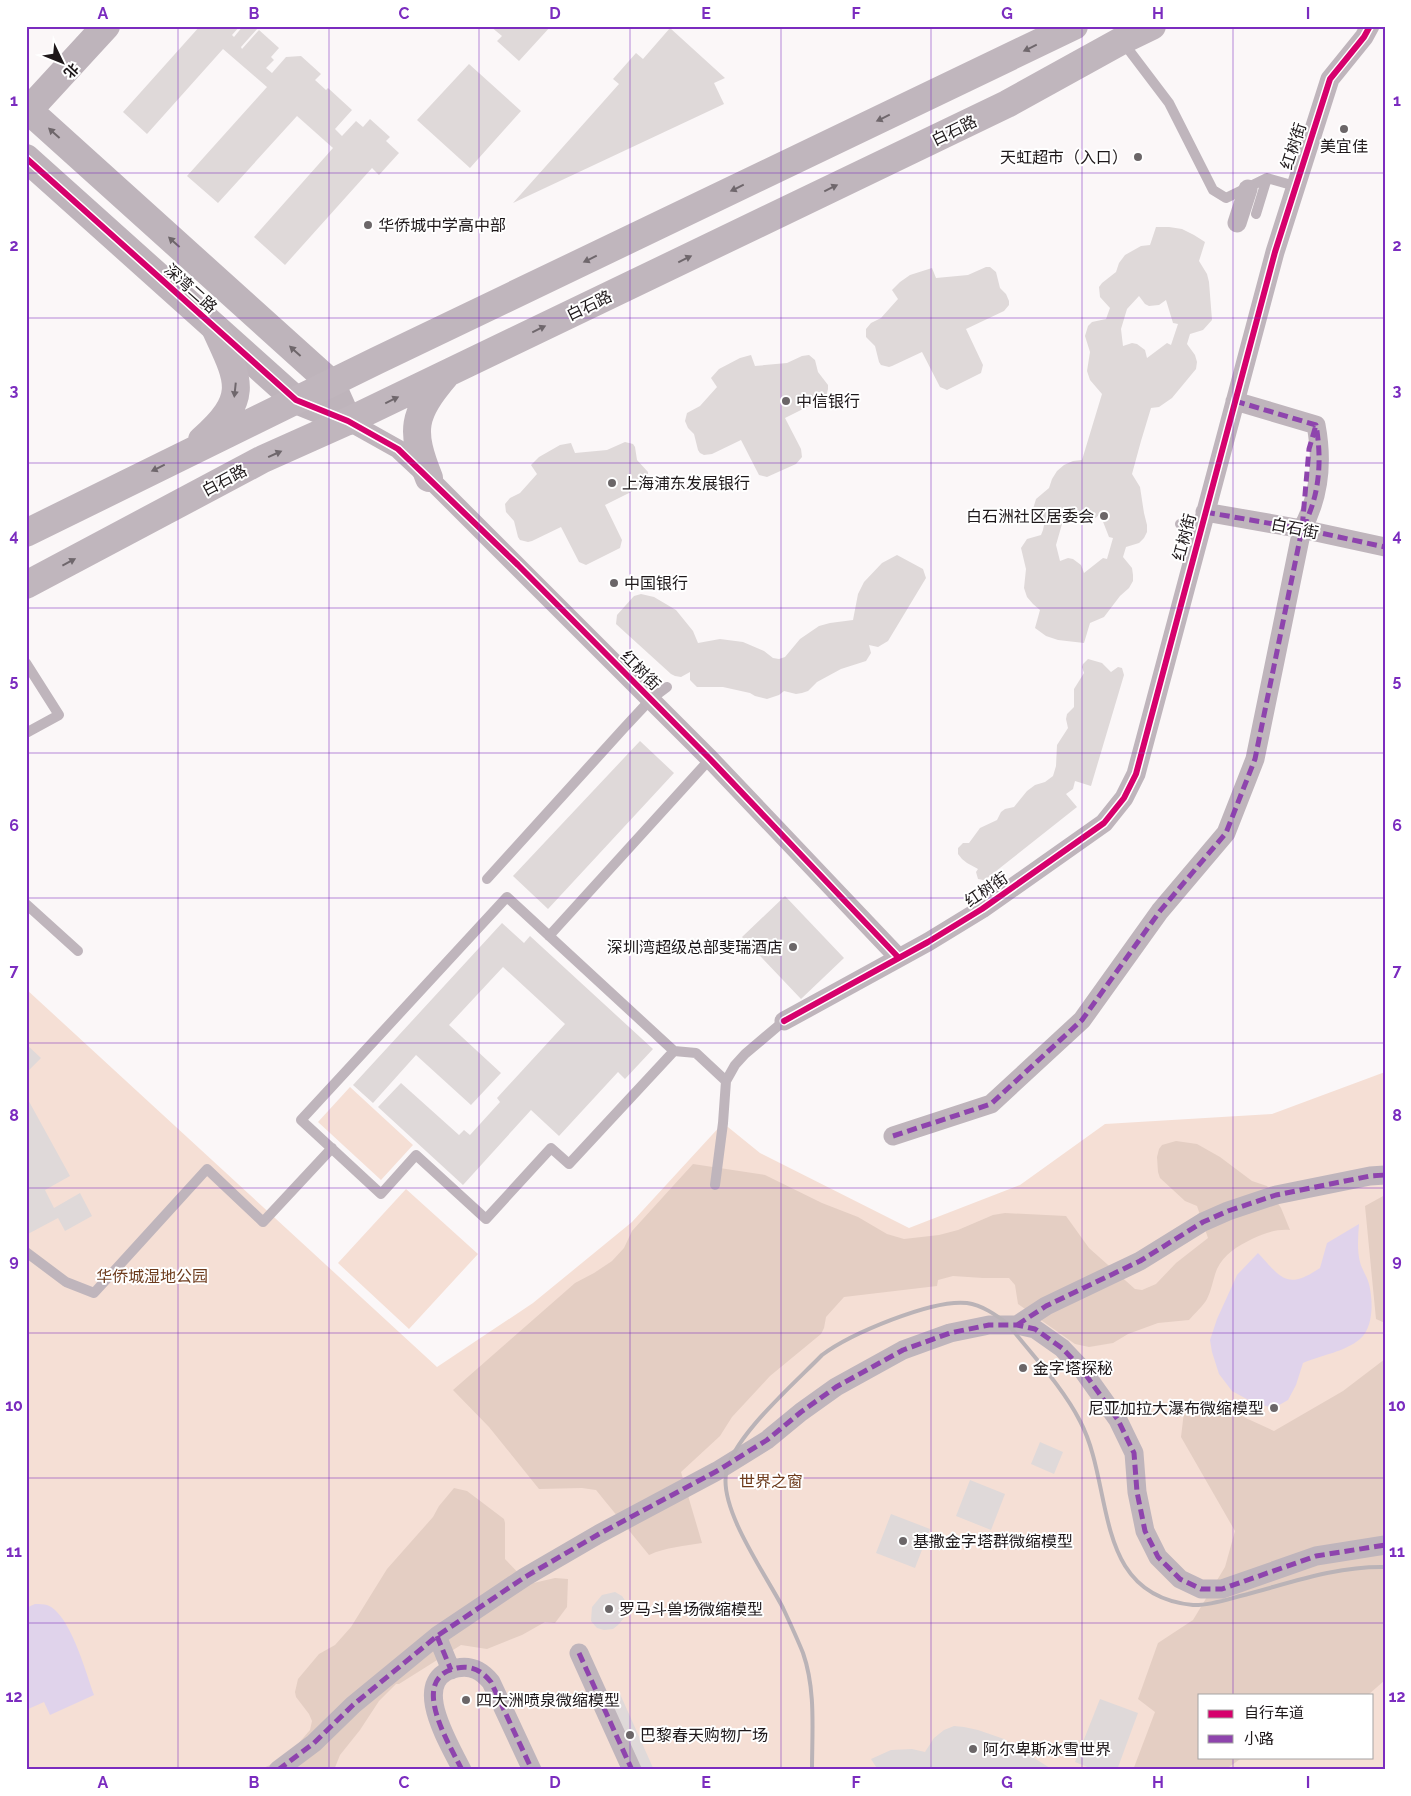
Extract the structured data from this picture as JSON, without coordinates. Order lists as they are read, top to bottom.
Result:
{
  "streets": {
    "main road": ["白石路"],
    "street": ["红树街", "深湾二路", "白石街"]
  },
  "crossings": [
    ["白石路", "红树街"],
    ["白石路", "深湾二路"],
    ["红树街", "深湾二路"],
    ["红树街", "白石街"]
  ],
  "parks": ["华侨城湿地公园", "世界之窗"],
  "places": [
    "美宜佳",
    "天虹超市（入口）",
    "华侨城中学高中部",
    "中信银行",
    "上海浦东发展银行",
    "白石洲社区居委会",
    "中国银行",
    "深圳湾超级总部斐瑞酒店",
    "金字塔探秘",
    "尼亚加拉大瀑布微缩模型",
    "基撒金字塔群微缩模型",
    "罗马斗兽场微缩模型",
    "四大洲喷泉微缩模型",
    "巴黎春天购物广场",
    "阿尔卑斯冰雪世界"
  ],
  "legend": ["自行车道", "小路"],
  "north": "bottom right",
  "grid": {
    "columns": [
      "A",
      "B",
      "C",
      "D",
      "E",
      "F",
      "G",
      "H",
      "I"
    ],
    "rows": [
      "1",
      "2",
      "3",
      "4",
      "5",
      "6",
      "7",
      "8",
      "9",
      "10",
      "11",
      "12"
    ]
  }
}
